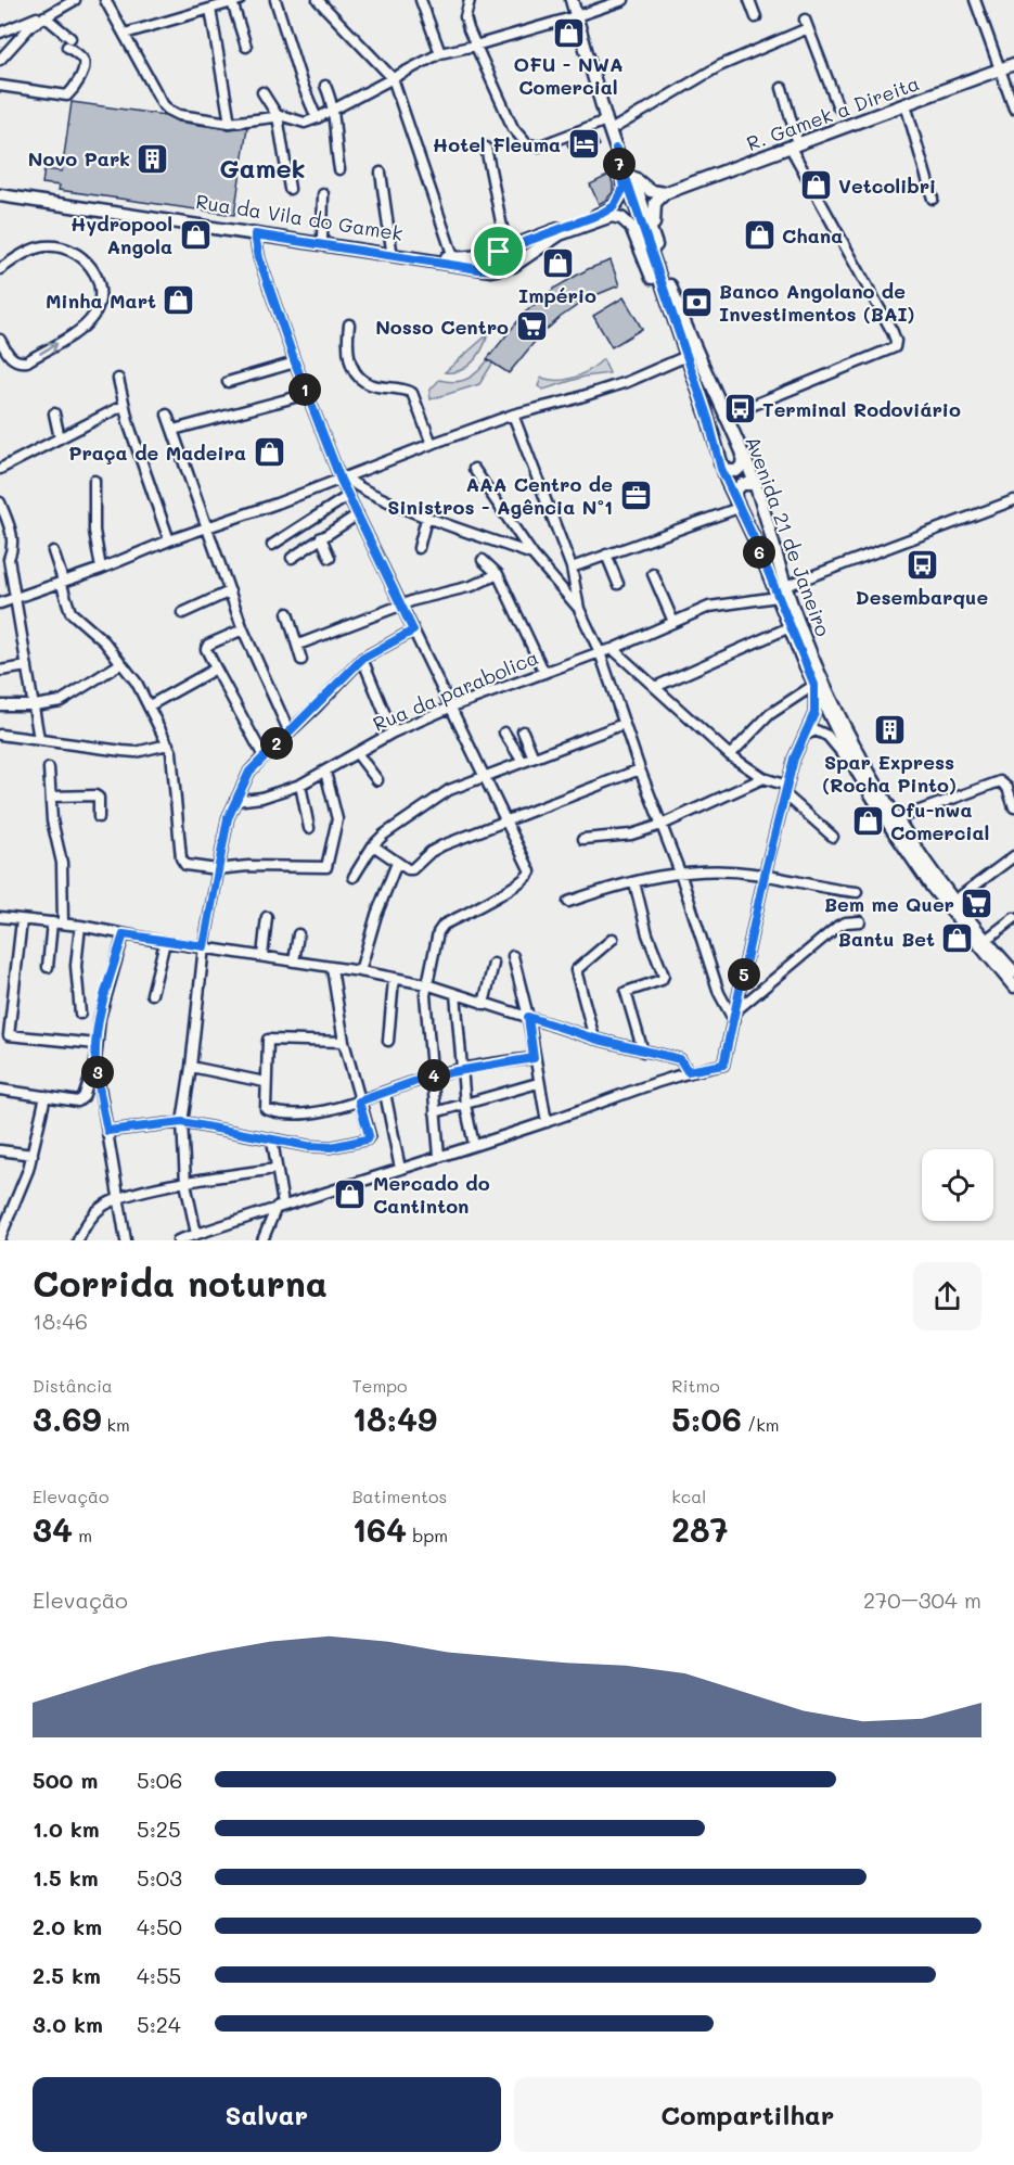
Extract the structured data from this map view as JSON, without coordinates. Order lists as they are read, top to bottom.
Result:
{
  "streets": {
    "main road": ["R. Gamek a Direita", "Rua da Vila do Gamek", "Avenida 21 de Janeiro"],
    "street": ["Rua da parabolica"]
  },
  "crossings": [
    ["Rua da Vila do Gamek", "Avenida 21 de Janeiro"],
    ["Avenida 21 de Janeiro", "Rua da parabolica"]
  ],
  "districts": ["Gamek"],
  "places": {
    "shop": [
      "OFU - NWA Comercial",
      "Vetcolibri",
      "Hydropool Angola",
      "Chana",
      "Império",
      "Minha Mart",
      "Praça de Madeira",
      "Ofu-nwa Comercial",
      "Bantu Bet",
      "Mercado do Cantinton"
    ],
    "hotel": ["Hotel Fleuma"],
    "building": ["Novo Park", "Spar Express (Rocha Pinto)"],
    "bank": ["Banco Angolano de Investimentos (BAI)"],
    "supermarket": ["Nosso Centro", "Bem me Quer"],
    "bus stop": ["Terminal Rodoviário", "Desembarque"],
    "office": ["AAA Centro de Sinistros - Agência Nº1"]
  },
  "page": {
    "pins": [
      "7",
      "1",
      "6",
      "2",
      "5",
      "3",
      "4"
    ],
    "heading": ["Corrida noturna", "18:46"],
    "stats": [
      ["Distância", "3.69 km"],
      ["Tempo", "18:49"],
      ["Ritmo", "5:06 /km"],
      ["Elevação", "34 m"],
      ["Batimentos", "164 bpm"],
      ["kcal", "287"]
    ],
    "chart": ["Elevação", "270–304 m"],
    "list": [
      {
        "name": "500 m",
        "note": "5:06"
      },
      {
        "name": "1.0 km",
        "note": "5:25"
      },
      {
        "name": "1.5 km",
        "note": "5:03"
      },
      {
        "name": "2.0 km",
        "note": "4:50"
      },
      {
        "name": "2.5 km",
        "note": "4:55"
      },
      {
        "name": "3.0 km",
        "note": "5:24"
      }
    ],
    "buttons": ["Salvar", "Compartilhar"]
  }
}
